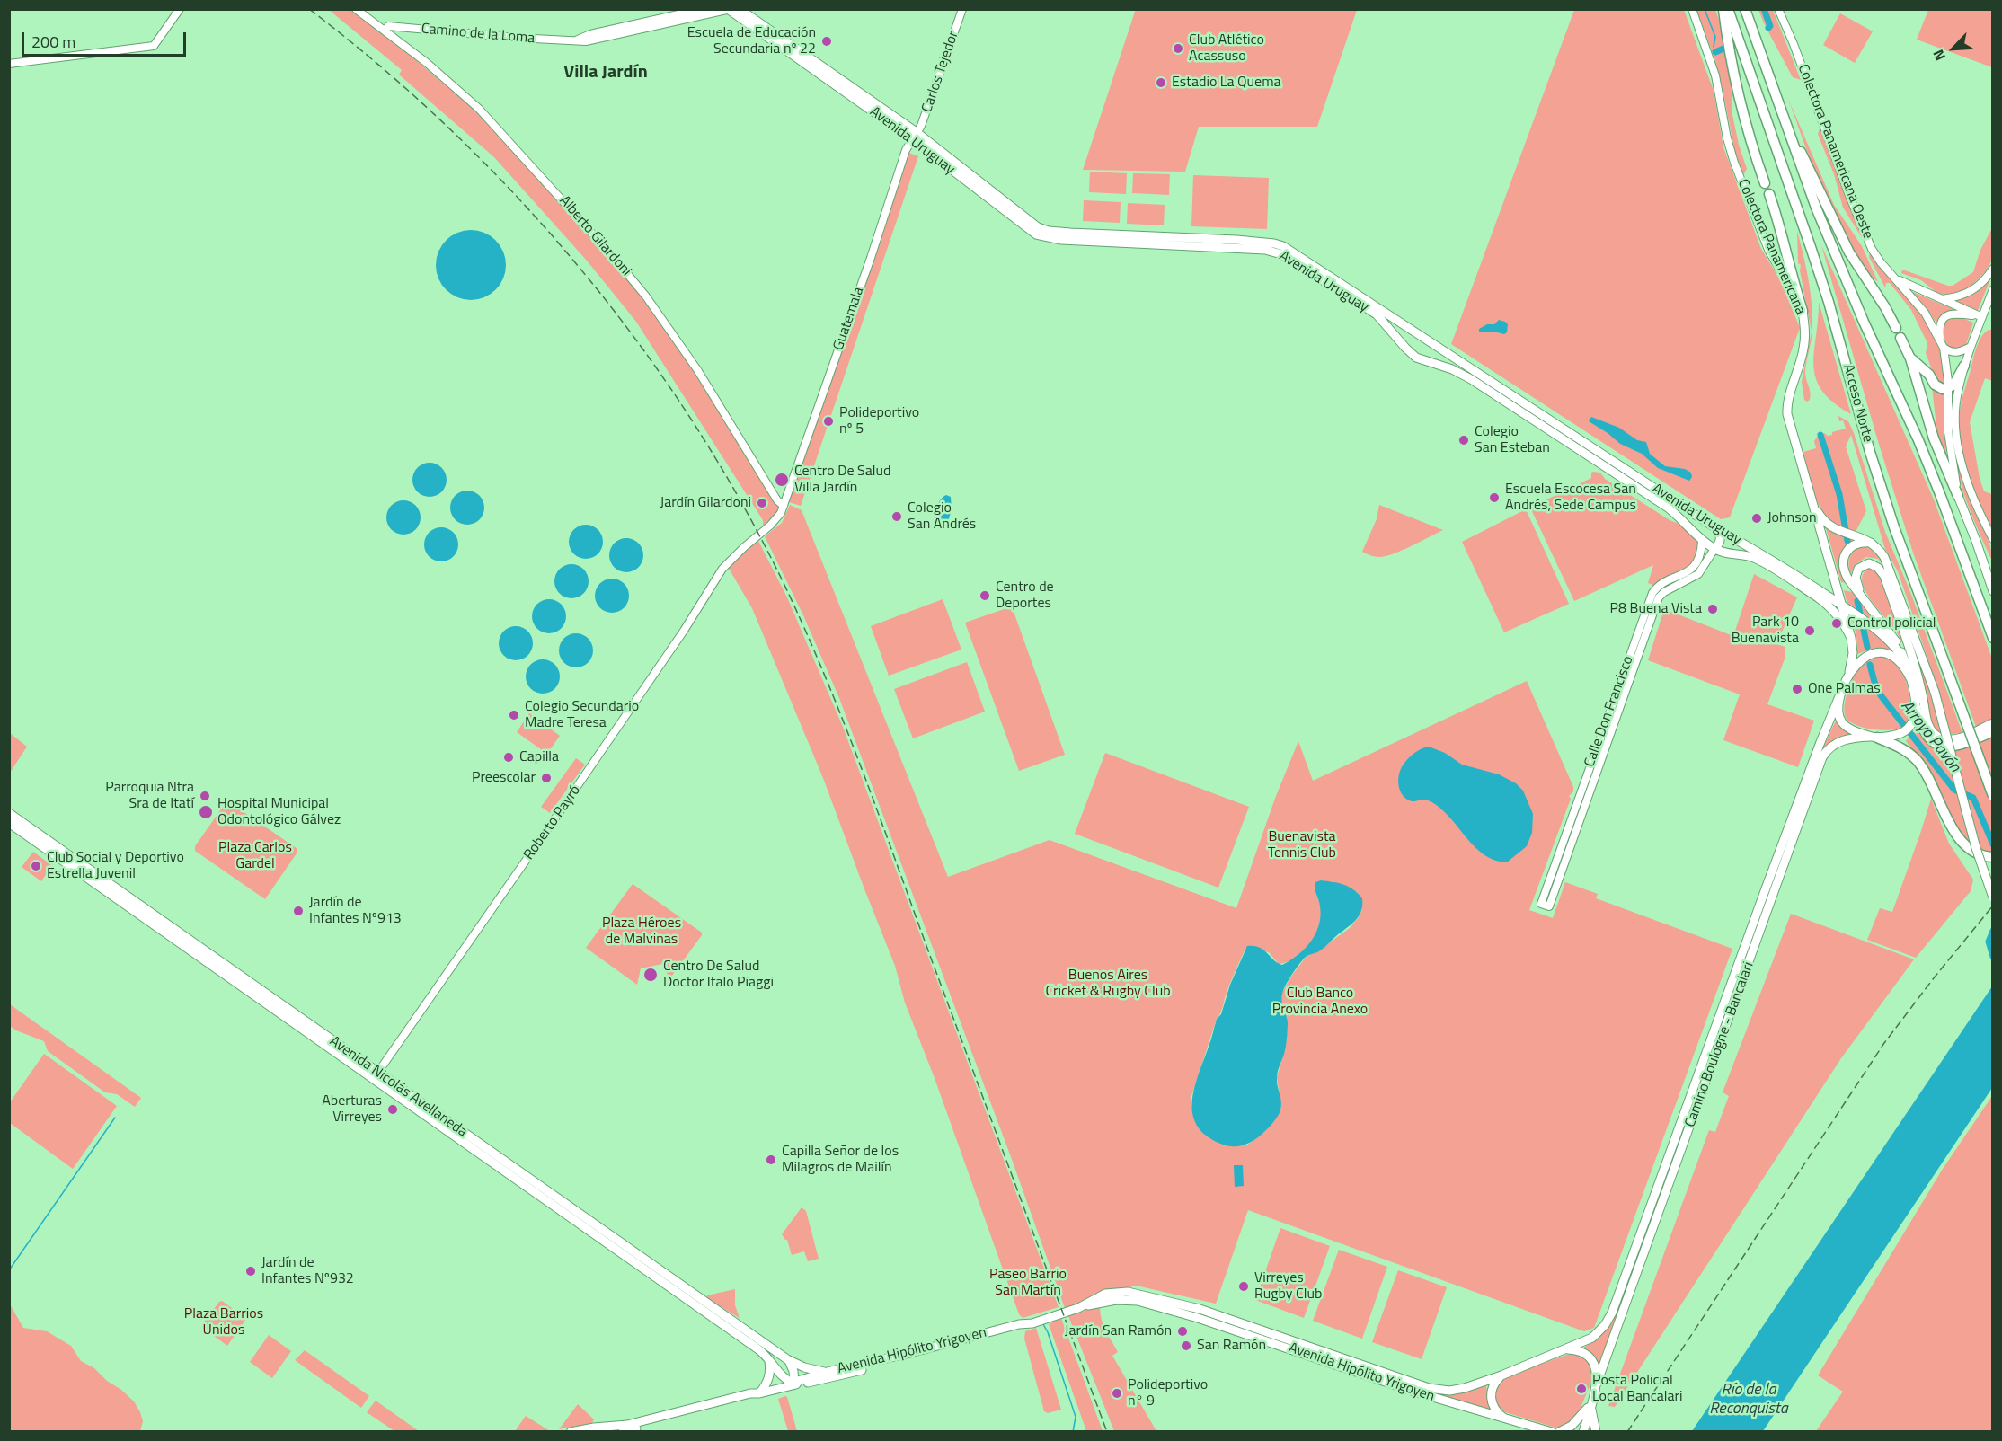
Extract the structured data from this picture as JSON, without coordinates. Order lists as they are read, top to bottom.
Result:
{
  "streets": {
    "highway": ["Acceso Norte"],
    "main road": [
      "Avenida Uruguay",
      "Colectora Panamericana Oeste",
      "Colectora Panamericana",
      "Camino Boulogne - Bancalari",
      "Avenida Nicolás Avellaneda",
      "Avenida Hipólito Yrigoyen"
    ],
    "street": [
      "Camino de la Loma",
      "Carlos Tejedor",
      "Alberto Gilardoni",
      "Guatemala",
      "Calle Don Francisco",
      "Roberto Payró"
    ]
  },
  "crossings": [
    ["Camino de la Loma", "Avenida Uruguay"],
    ["Camino de la Loma", "Alberto Gilardoni"],
    ["Carlos Tejedor", "Avenida Uruguay"],
    ["Carlos Tejedor", "Guatemala"],
    ["Avenida Uruguay", "Colectora Panamericana"],
    ["Avenida Uruguay", "Guatemala"],
    ["Avenida Uruguay", "Calle Don Francisco"],
    ["Alberto Gilardoni", "Guatemala"],
    ["Colectora Panamericana", "Camino Boulogne - Bancalari"],
    ["Guatemala", "Roberto Payró"],
    ["Roberto Payró", "Avenida Nicolás Avellaneda"],
    ["Camino Boulogne - Bancalari", "Avenida Hipólito Yrigoyen"],
    ["Avenida Nicolás Avellaneda", "Avenida Hipólito Yrigoyen"]
  ],
  "districts": ["Villa Jardín"],
  "water": ["Arroyo Pavón", "Río de la Reconquista"],
  "parks": [
    "Buenavista Tennis Club",
    "Plaza Carlos Gardel",
    "Plaza Héroes de Malvinas",
    "Buenos Aires Cricket & Rugby Club",
    "Club Banco Provincia Anexo",
    "Paseo Barrio San Martín",
    "Plaza Barrios Unidos"
  ],
  "places": [
    "Escuela de Educación Secundaria nº 22",
    "Club Atlético Acassuso",
    "Estadio La Quema",
    "Polideportivo nº 5",
    "Colegio San Esteban",
    "Centro De Salud Villa Jardín",
    "Escuela Escocesa San Andrés, Sede Campus",
    "Jardín Gilardoni",
    "Colegio San Andrés",
    "Johnson",
    "Centro de Deportes",
    "P8 Buena Vista",
    "Control policial",
    "Park 10 Buenavista",
    "One Palmas",
    "Colegio Secundario Madre Teresa",
    "Capilla",
    "Preescolar",
    "Parroquia Ntra Sra de Itatí",
    "Hospital Municipal Odontológico Gálvez",
    "Club Social y Deportivo Estrella Juvenil",
    "Jardín de Infantes Nº913",
    "Centro De Salud Doctor Italo Piaggi",
    "Aberturas Virreyes",
    "Capilla Señor de los Milagros de Mailín",
    "Jardín de Infantes Nº932",
    "Virreyes Rugby Club",
    "Jardín San Ramón",
    "San Ramón",
    "Posta Policial Local Bancalari",
    "Polideportivo n° 9"
  ],
  "scale_bar": "200 m",
  "north": "bottom left"
}
